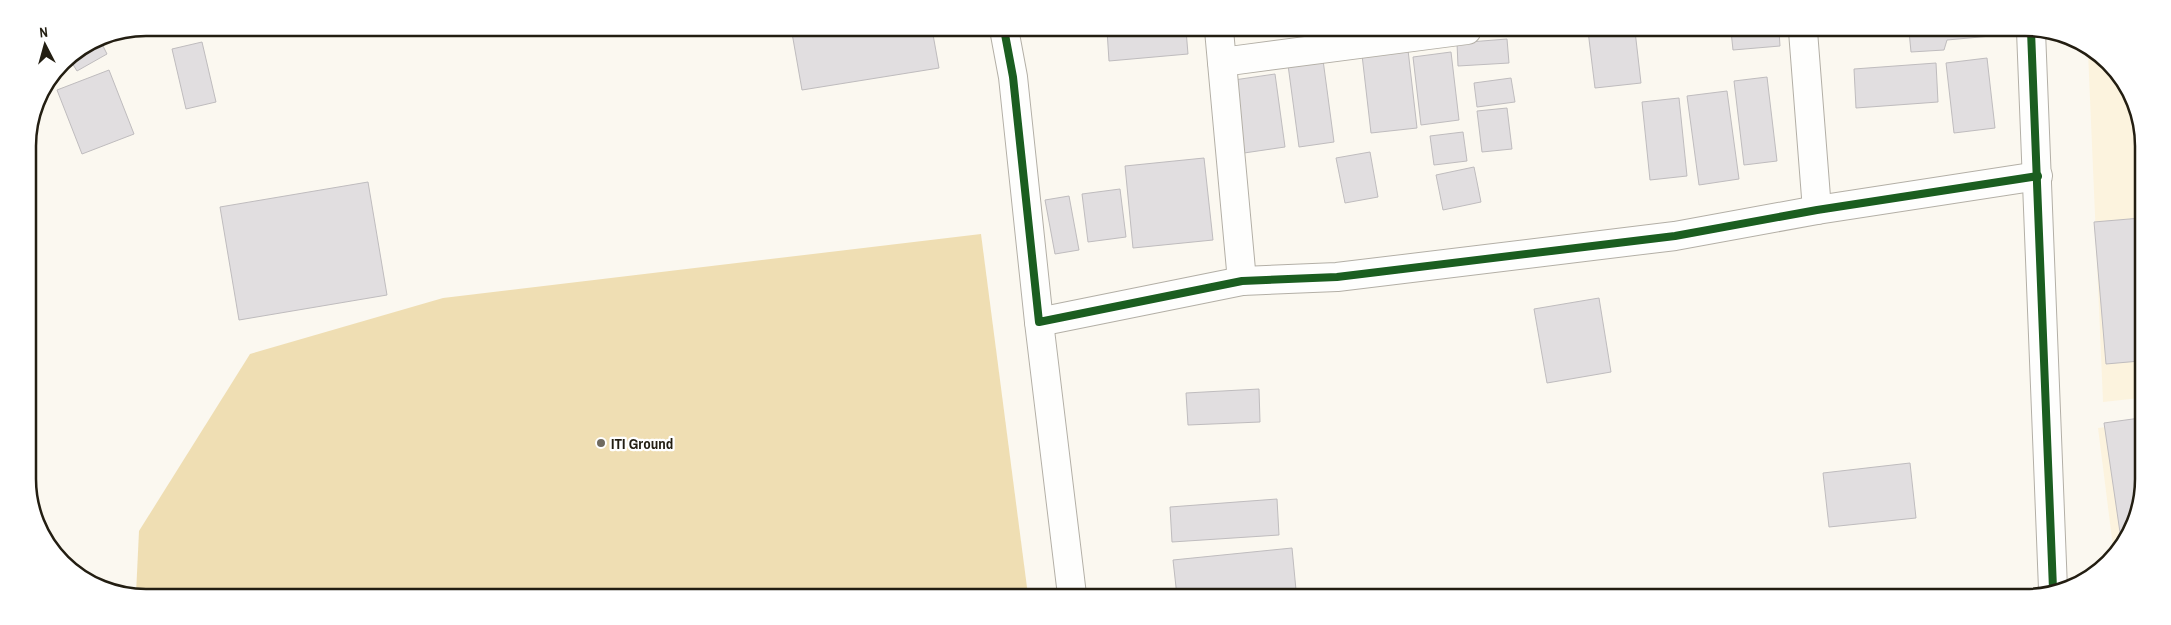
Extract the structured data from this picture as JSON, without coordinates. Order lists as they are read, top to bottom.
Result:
{
  "places": ["ITI Ground"],
  "north": "top"
}
